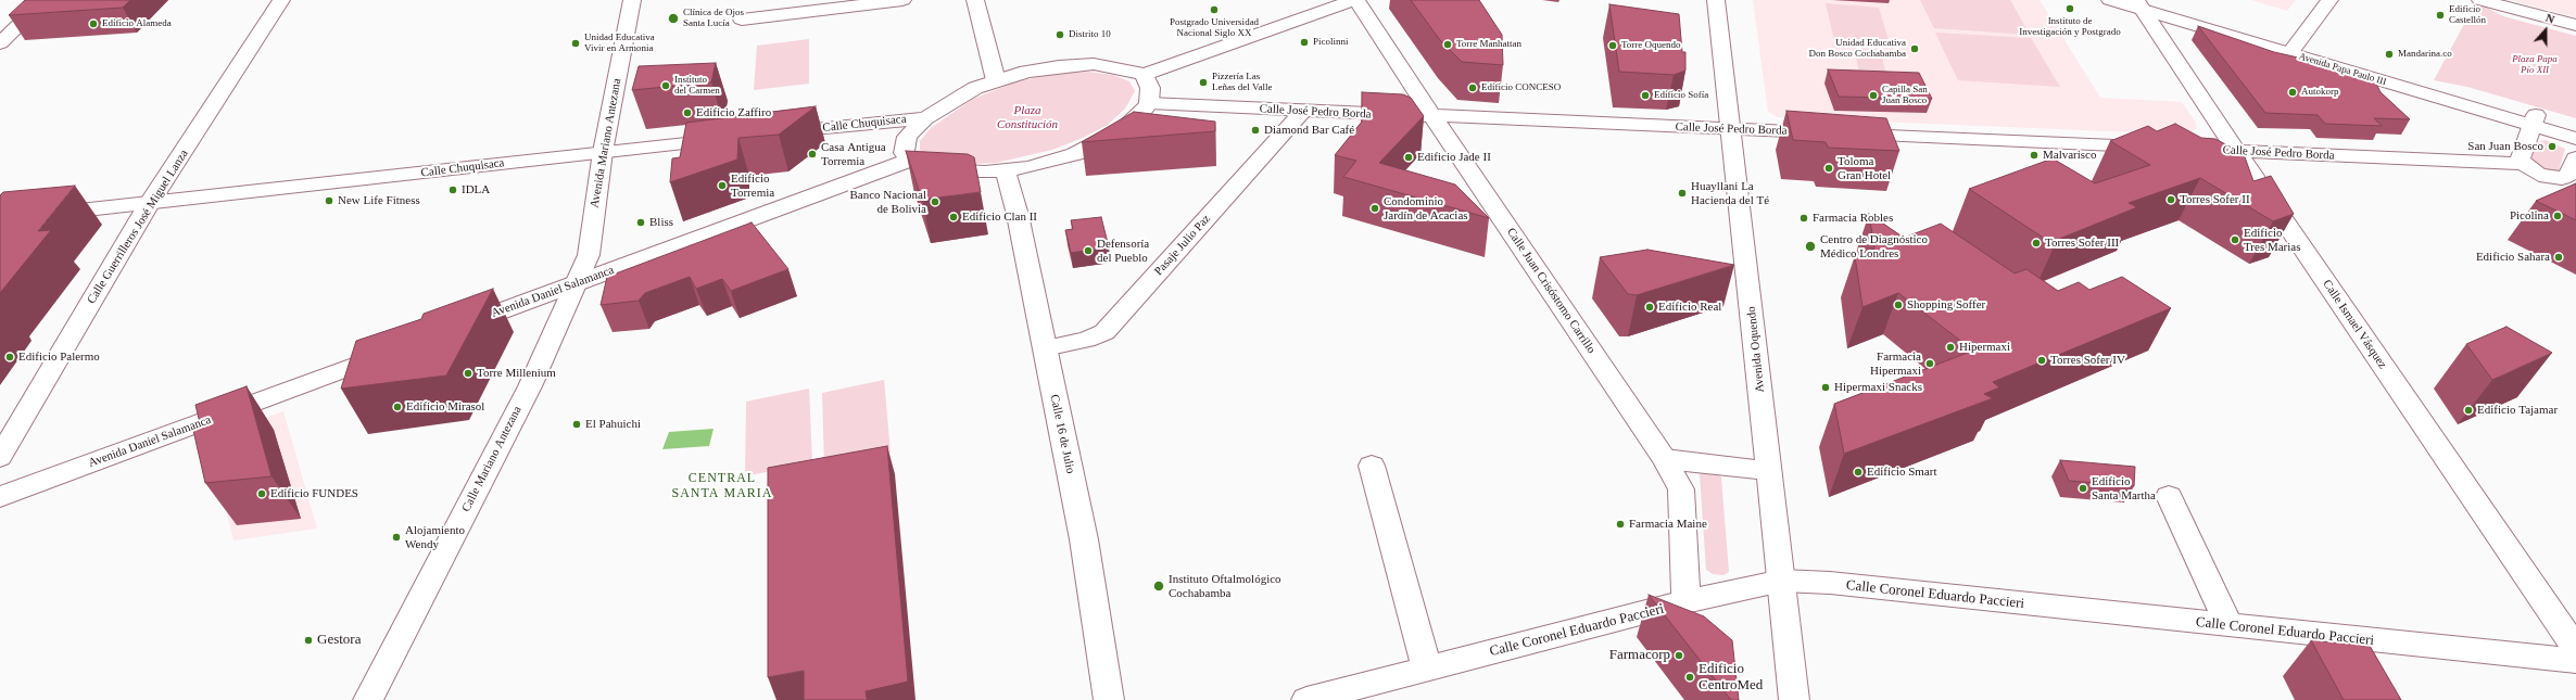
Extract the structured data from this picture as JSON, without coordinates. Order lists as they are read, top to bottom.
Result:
{
  "streets": {
    "street": [
      "Avenida Papa Paulo III",
      "Calle José Pedro Borda",
      "Calle Chuquisaca",
      "Avenida Mariano Antezana",
      "Calle Guerrilleros José Miguel Lanza",
      "Pasaje Julio Paz",
      "Calle Juan Crisóstomo Carrillo",
      "Avenida Daniel Salamanca",
      "Calle Ismael Vásquez",
      "Avenida Oquendo",
      "Calle 16 de Julio",
      "Calle Mariano Antezana",
      "Calle Coronel Eduardo Paccieri"
    ]
  },
  "crossings": [
    ["Avenida Papa Paulo III", "Calle Ismael Vásquez"],
    ["Calle José Pedro Borda", "Pasaje Julio Paz"],
    ["Calle José Pedro Borda", "Calle Juan Crisóstomo Carrillo"],
    ["Calle José Pedro Borda", "Calle Ismael Vásquez"],
    ["Calle José Pedro Borda", "Avenida Oquendo"],
    ["Calle Chuquisaca", "Avenida Mariano Antezana"],
    ["Calle Chuquisaca", "Calle Guerrilleros José Miguel Lanza"],
    ["Avenida Mariano Antezana", "Avenida Daniel Salamanca"],
    ["Avenida Mariano Antezana", "Calle Mariano Antezana"],
    ["Pasaje Julio Paz", "Calle 16 de Julio"],
    ["Calle Juan Crisóstomo Carrillo", "Calle Coronel Eduardo Paccieri"],
    ["Avenida Daniel Salamanca", "Calle Mariano Antezana"],
    ["Avenida Oquendo", "Calle Coronel Eduardo Paccieri"]
  ],
  "districts": ["CENTRAL SANTA MARIA"],
  "parks": ["Plaza Papa Pío XII", "Plaza Constitución"],
  "places": [
    "Instituto de Investigación y Postgrado",
    "Postgrado Universidad Nacional Siglo XX",
    "Edificio Castellón",
    "Clínica de Ojos Santa Lucía",
    "Edificio Alameda",
    "Distrito 10",
    "Picolinni",
    "Unidad Educativa Vivir en Armonia",
    "Torre Manhattan",
    "Torre Oquendo",
    "Unidad Educativa Don Bosco Cochabamba",
    "Mandarina.co",
    "Pizzería Las Leñas del Valle",
    "Instituto del Carmen",
    "Edificio CONCESO",
    "Autokorp",
    "Edificio Sofía",
    "Capilla San Juan Bosco",
    "Edificio Zaffiro",
    "Diamond Bar Café",
    "San Juan Bosco",
    "Casa Antigua Torremia",
    "Malvarisco",
    "Edificio Jade II",
    "Toloma Gran Hotel",
    "Edificio Torremia",
    "IDLA",
    "Huayllani La Hacienda del Té",
    "Torres Sofer II",
    "New Life Fitness",
    "Banco Nacional de Bolivia",
    "Condominio Jardín de Acacias",
    "Picolina",
    "Edificio Clan II",
    "Farmacia Robles",
    "Bliss",
    "Edificio Tres Marias",
    "Torres Sofer III",
    "Centro de Diagnóstico Médico Londres",
    "Defensoría del Pueblo",
    "Edificio Sahara",
    "Shopping Soffer",
    "Edificio Real",
    "Hipermaxi",
    "Edificio Palermo",
    "Torres Sofer IV",
    "Farmacia Hipermaxi",
    "Torre Millenium",
    "Hipermaxi Snacks",
    "Edificio Mirasol",
    "Edificio Tajamar",
    "El Pahuichi",
    "Edificio Smart",
    "Edificio Santa Martha",
    "Edificio FUNDES",
    "Farmacia Maine",
    "Alojamiento Wendy",
    "Instituto Oftalmológico Cochabamba",
    "Gestora",
    "Farmacorp",
    "Edificio CentroMed"
  ],
  "north": "top"
}
